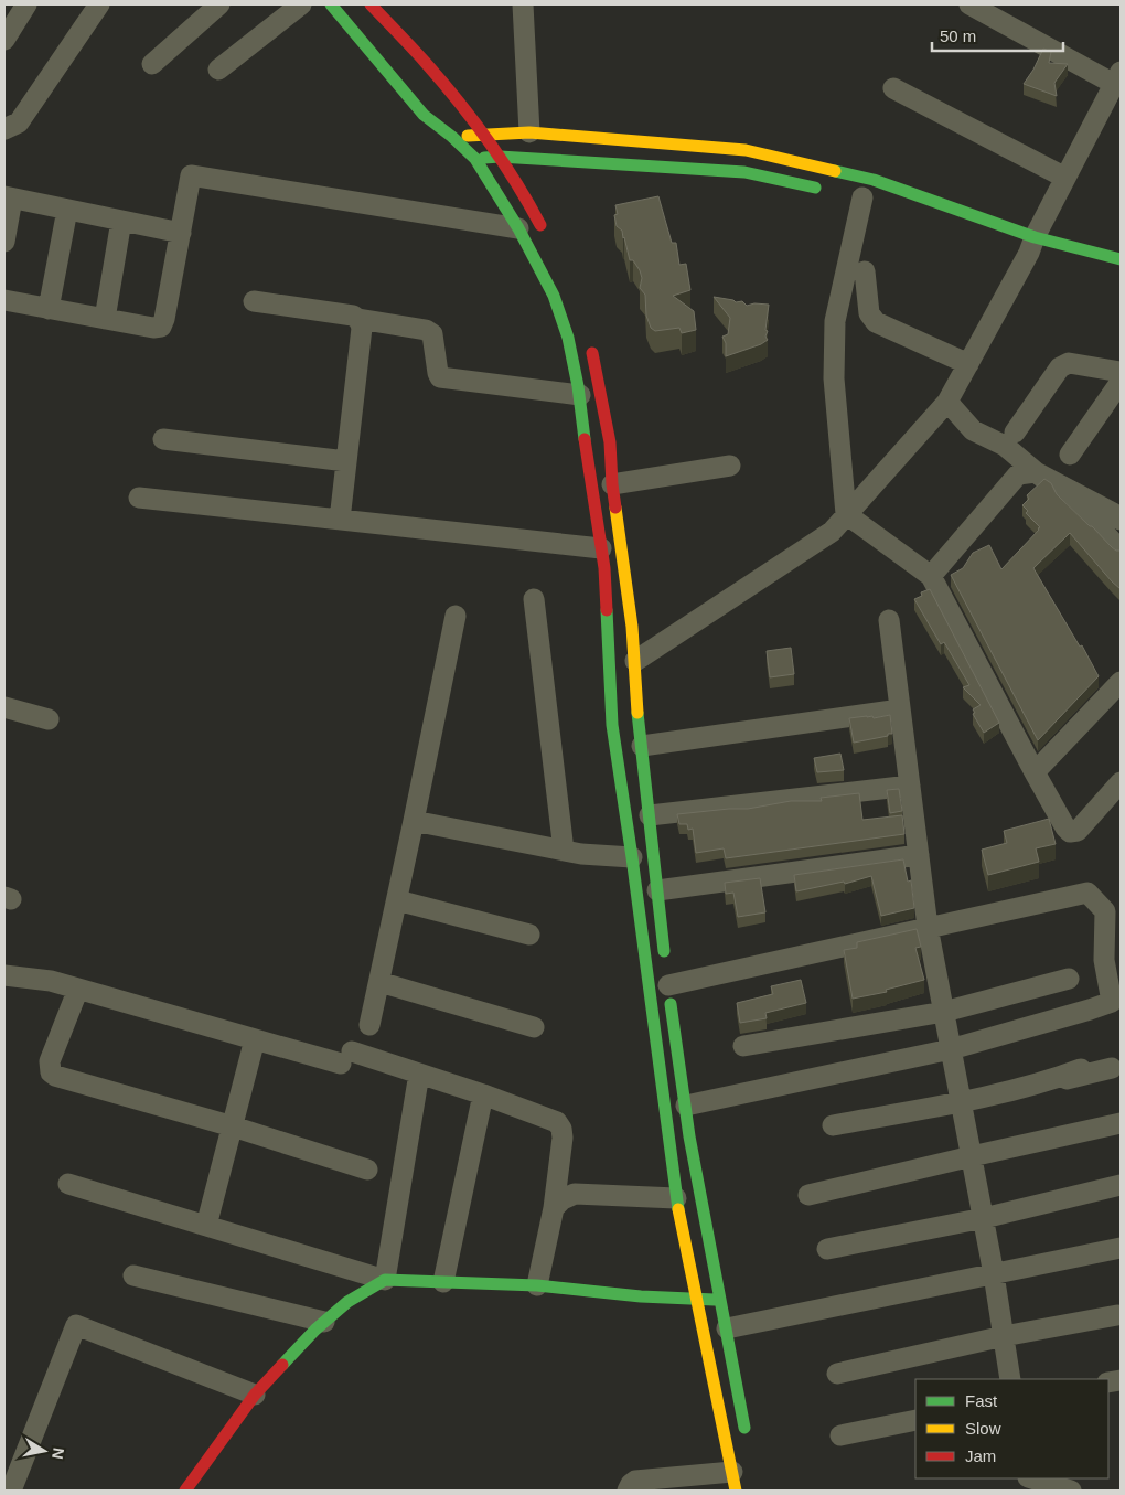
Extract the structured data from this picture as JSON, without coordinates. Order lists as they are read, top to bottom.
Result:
{
  "legend": ["Fast", "Slow", "Jam"],
  "scale_bar": "50 m",
  "north": "right"
}
